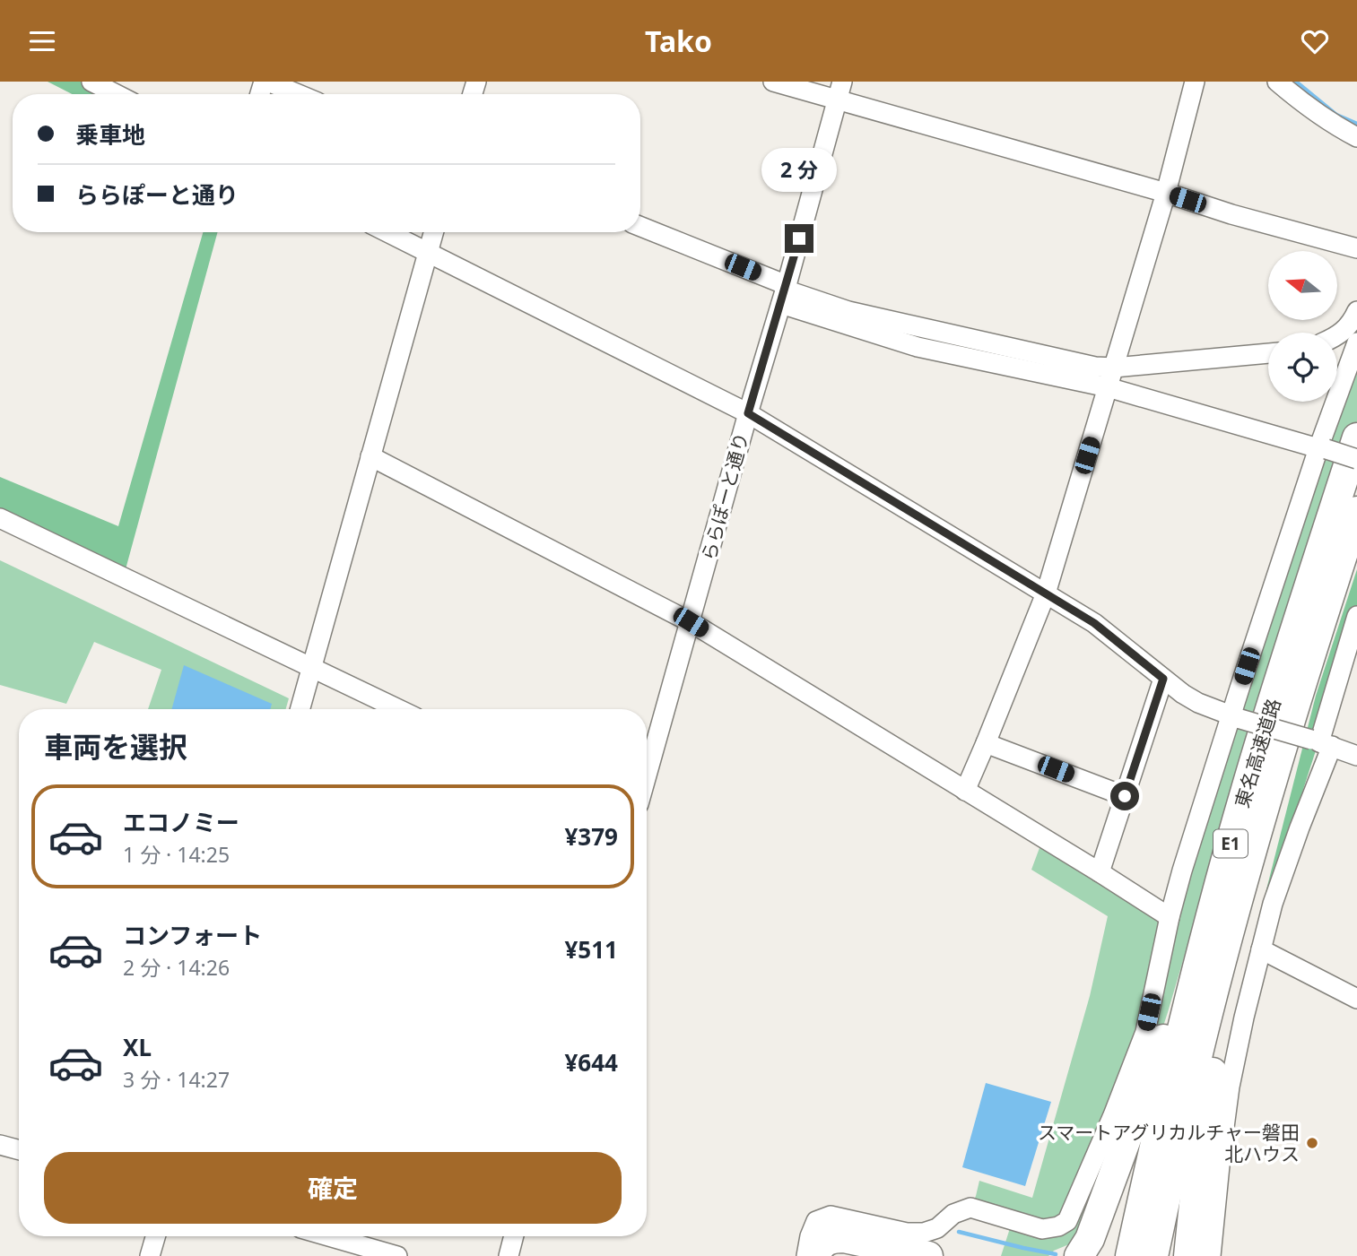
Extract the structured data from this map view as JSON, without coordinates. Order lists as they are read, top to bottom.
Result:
{
  "streets": {
    "highway": ["東名高速道路", "E1"],
    "street": ["ららぽーと通り"]
  },
  "places": ["スマートアグリカルチャー磐田 北ハウス"],
  "north": "left",
  "page": {
    "header": "Tako",
    "banner": ["乗車地", "ららぽーと通り"],
    "bubble": "2 分",
    "heading": "車両を選択",
    "list": [
      {
        "name": "エコノミー",
        "note": "1 分 · 14:25",
        "value": "¥379"
      },
      {
        "name": "コンフォート",
        "note": "2 分 · 14:26",
        "value": "¥511"
      },
      {
        "name": "XL",
        "note": "3 分 · 14:27",
        "value": "¥644"
      }
    ],
    "buttons": "確定"
  }
}
